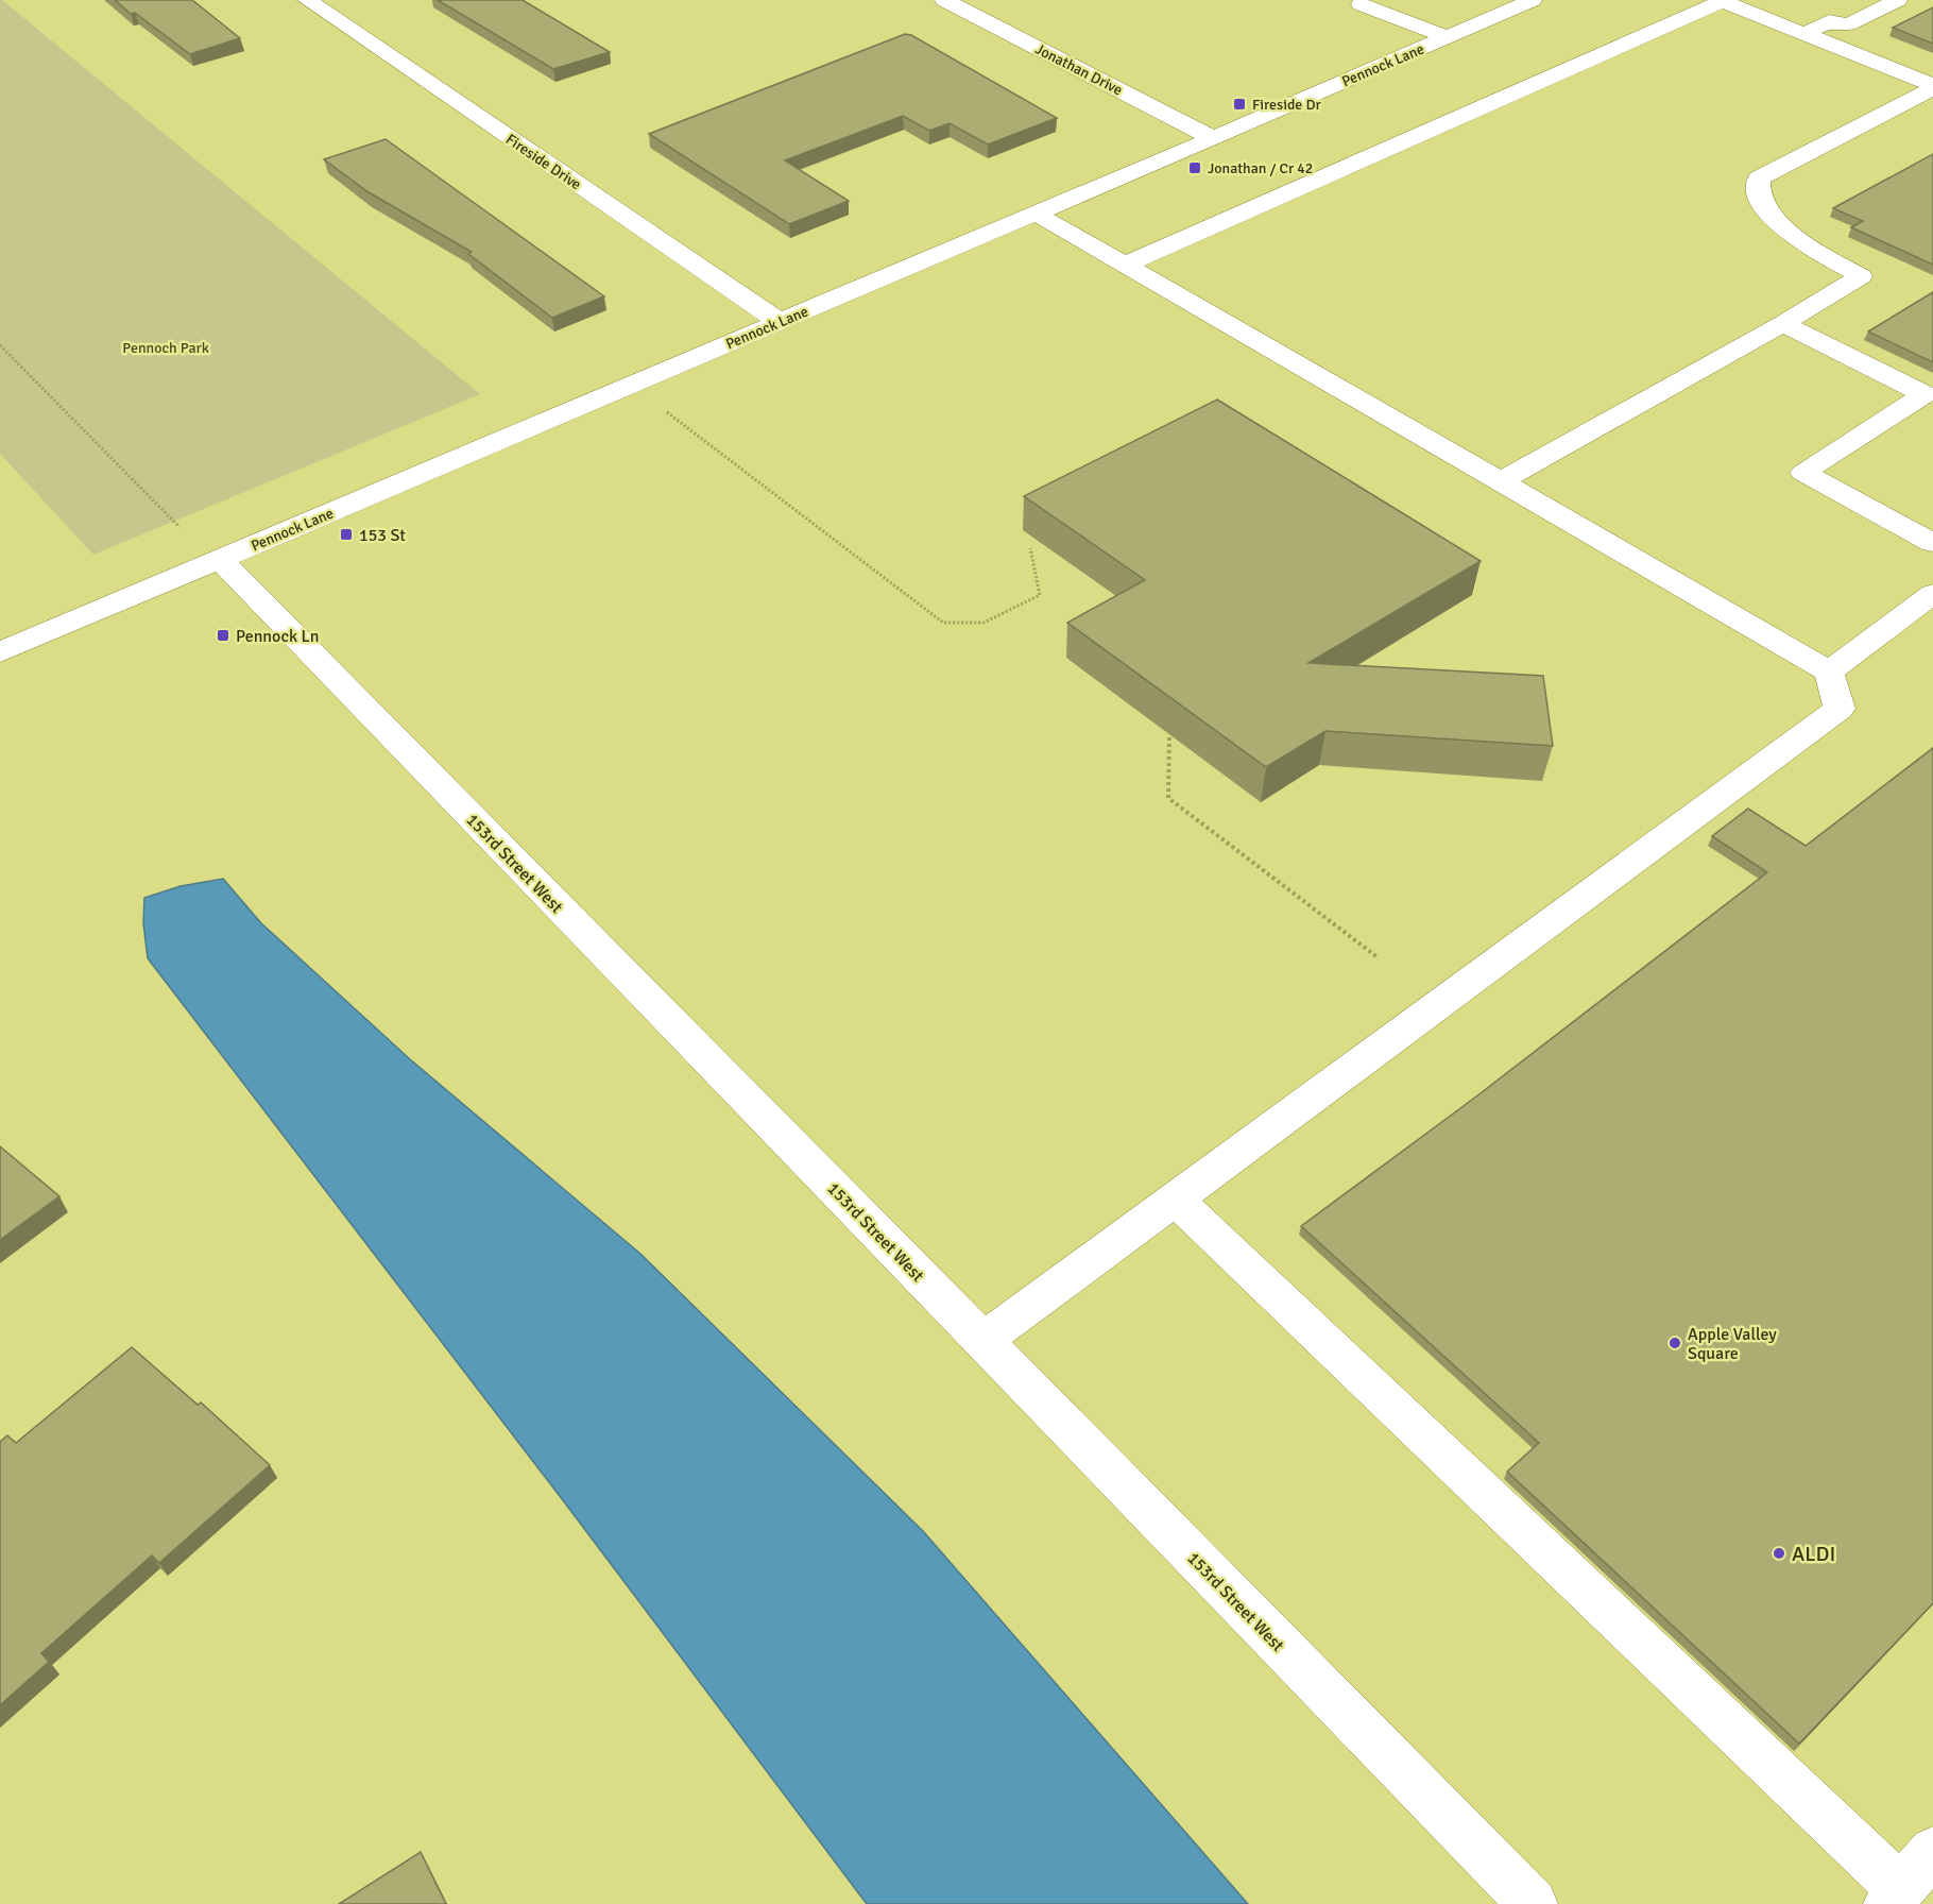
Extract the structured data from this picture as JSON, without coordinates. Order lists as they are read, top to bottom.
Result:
{
  "streets": {
    "street": [
      "Pennock Lane",
      "Jonathan Drive",
      "Fireside Drive",
      "153rd Street West"
    ]
  },
  "crossings": [
    ["Pennock Lane", "Jonathan Drive"],
    ["Pennock Lane", "Fireside Drive"],
    ["Pennock Lane", "153rd Street West"]
  ],
  "parks": ["Pennoch Park"],
  "places": {
    "transit": [
      "Fireside Dr",
      "Jonathan / Cr 42",
      "153 St",
      "Pennock Ln"
    ],
    "other": ["Apple Valley Square", "ALDI"]
  }
}
